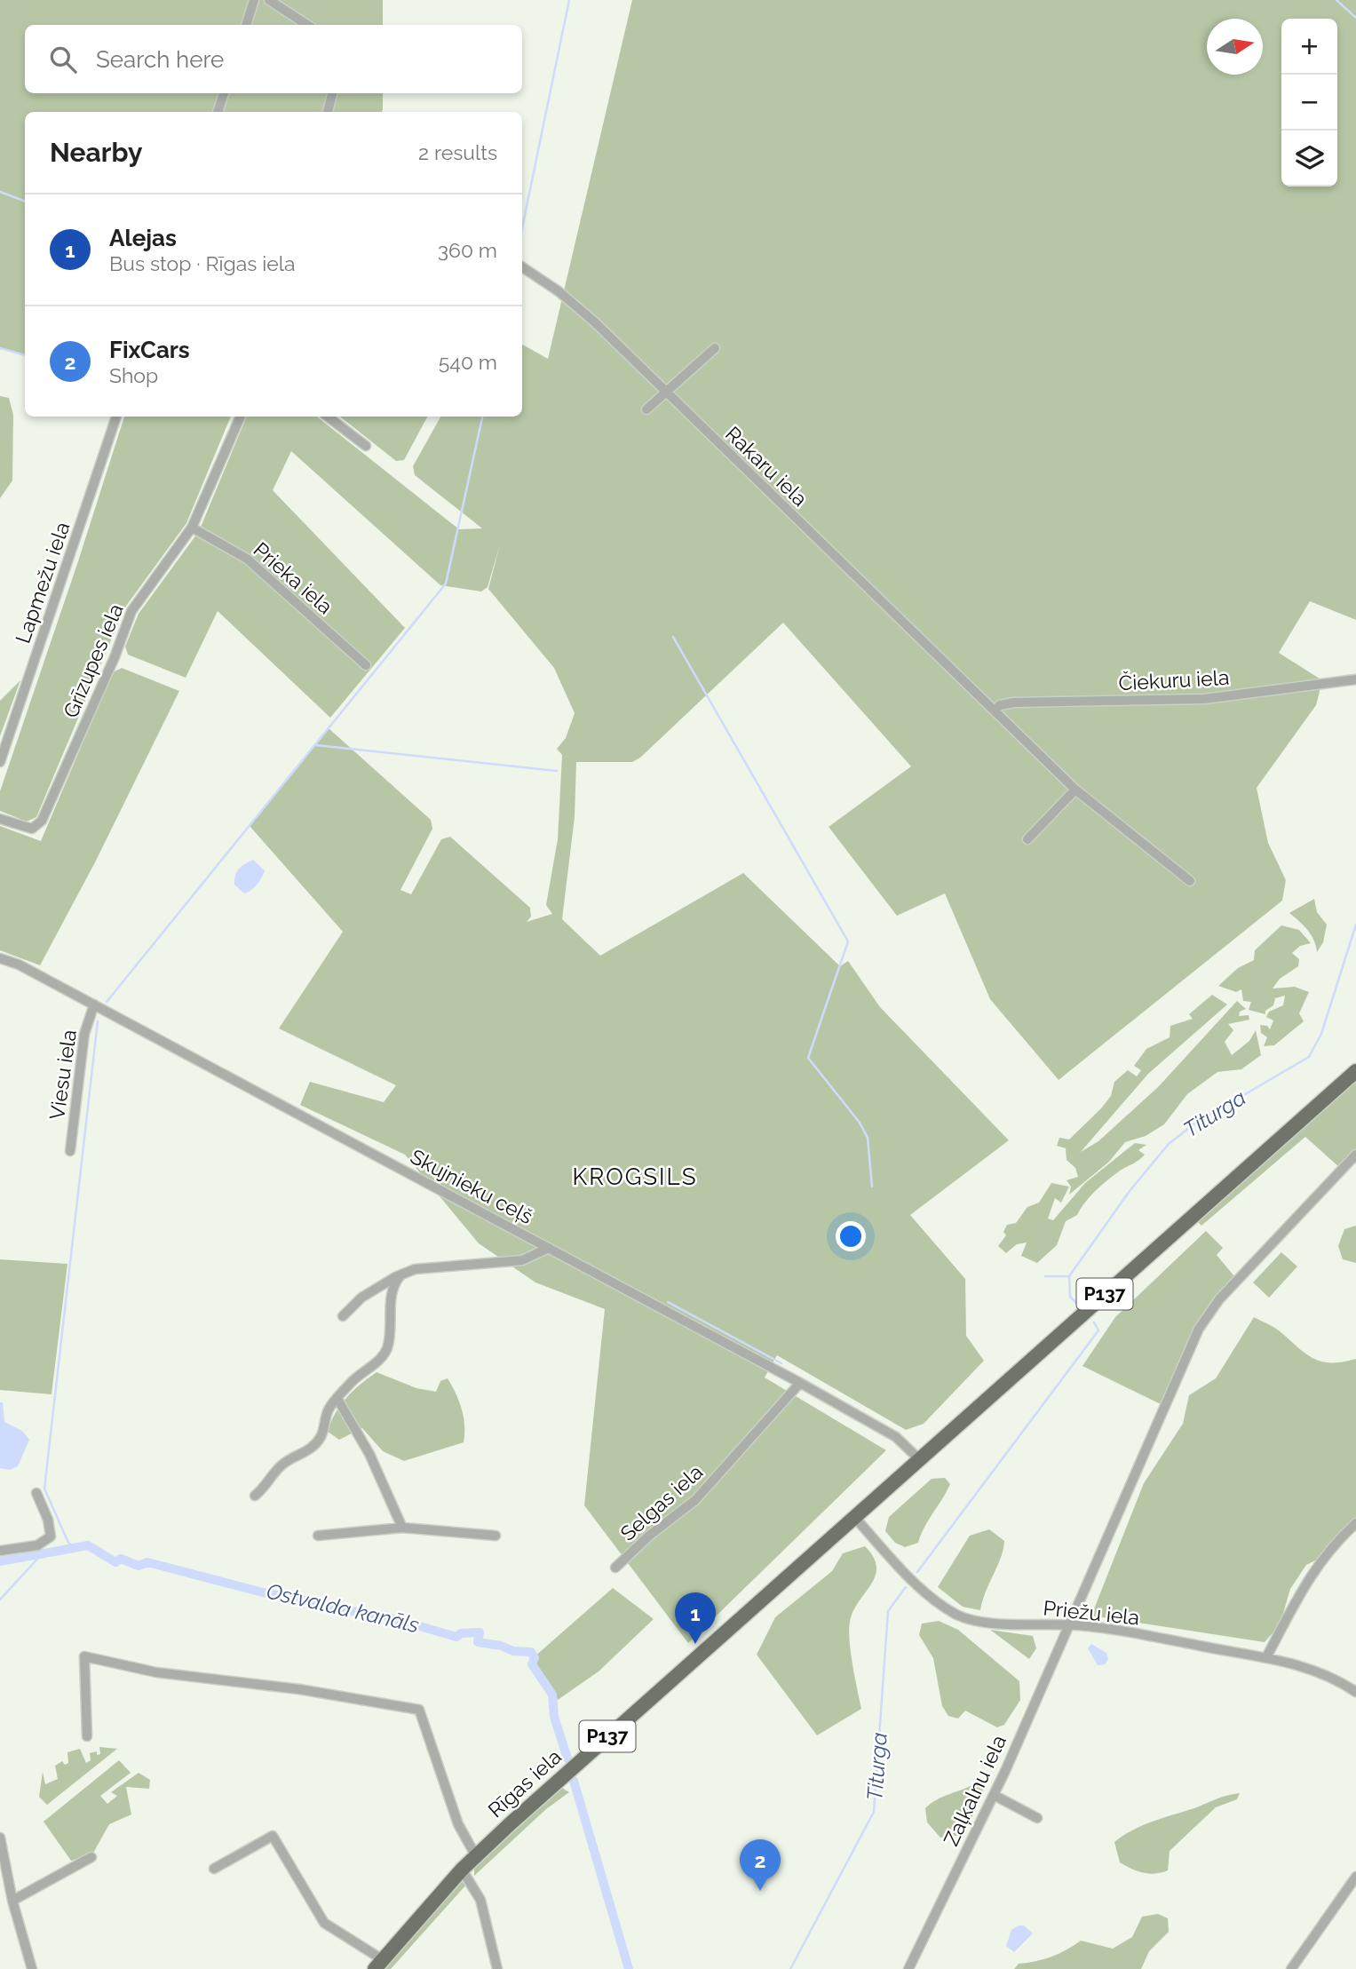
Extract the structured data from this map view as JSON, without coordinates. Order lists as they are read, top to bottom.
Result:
{
  "streets": {
    "main road": ["P137", "Rīgas iela"],
    "street": [
      "Rakaru iela",
      "Prieka iela",
      "Lapmežu iela",
      "Grīzupes iela",
      "Čiekuru iela",
      "Viesu iela",
      "Skujnieku ceļš",
      "Selgas iela",
      "Priežu iela",
      "Zaļkalnu iela"
    ]
  },
  "crossings": [
    ["Rakaru iela", "Čiekuru iela"],
    ["Prieka iela", "Grīzupes iela"],
    ["Viesu iela", "Skujnieku ceļš"],
    ["Skujnieku ceļš", "P137"],
    ["Skujnieku ceļš", "Selgas iela"],
    ["P137", "Priežu iela"],
    ["P137", "Rīgas iela"],
    ["Priežu iela", "Rīgas iela"],
    ["Priežu iela", "Zaļkalnu iela"]
  ],
  "districts": ["KROGSILS"],
  "water": ["Titurga", "Ostvalda kanāls"],
  "north": "right",
  "page": {
    "map_buttons": ["+", "−"],
    "search": "Search here",
    "heading": ["Nearby", "2 results"],
    "list": [
      {
        "mark": "1",
        "name": "Alejas",
        "note": "Bus stop · Rīgas iela",
        "value": "360 m"
      },
      {
        "mark": "2",
        "name": "FixCars",
        "note": "Shop",
        "value": "540 m"
      }
    ],
    "pins": ["1", "2"]
  }
}
